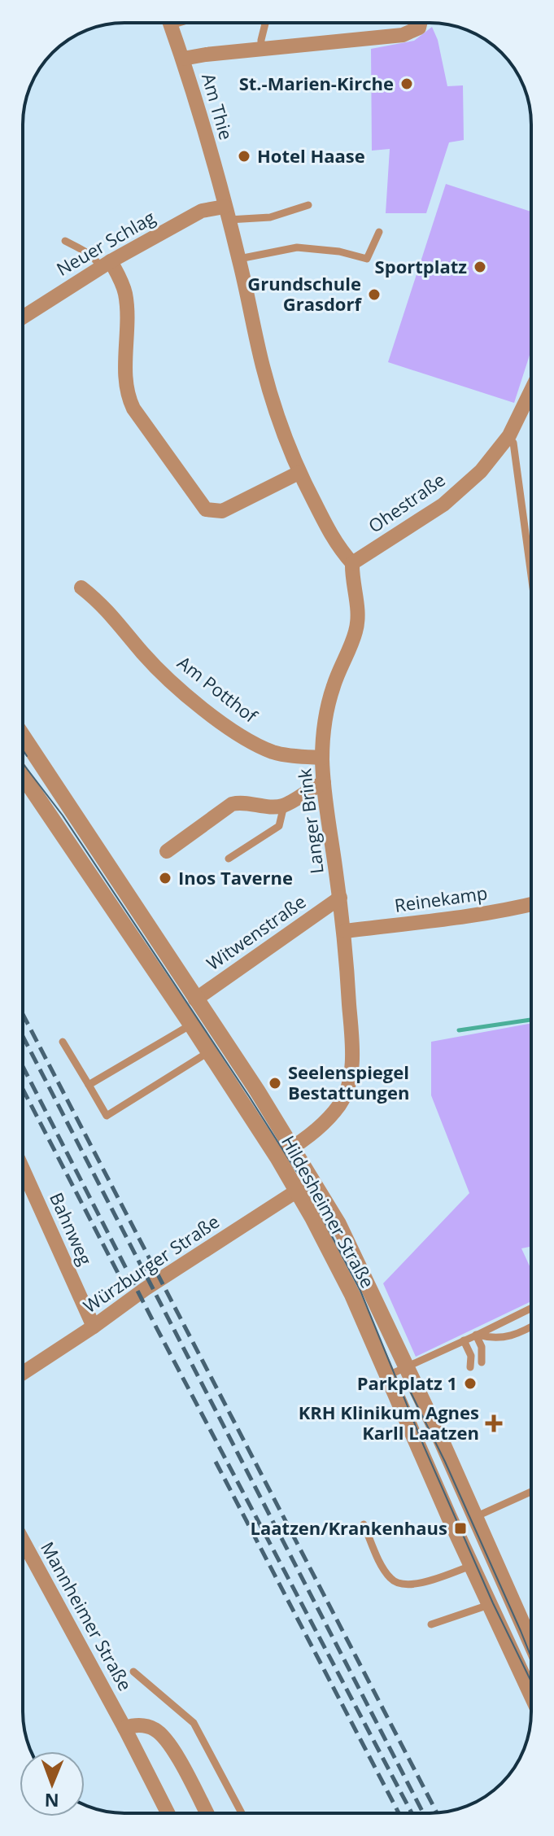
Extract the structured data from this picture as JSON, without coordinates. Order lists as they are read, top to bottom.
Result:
{
  "streets": {
    "street": [
      "Am Thie",
      "Neuer Schlag",
      "Ohestraße",
      "Am Potthof",
      "Langer Brink",
      "Reinekamp",
      "Witwenstraße",
      "Hildesheimer Straße",
      "Bahnweg",
      "Würzburger Straße",
      "Mannheimer Straße"
    ]
  },
  "crossings": [
    ["Am Thie", "Neuer Schlag"],
    ["Ohestraße", "Langer Brink"],
    ["Am Potthof", "Langer Brink"],
    ["Langer Brink", "Reinekamp"],
    ["Langer Brink", "Witwenstraße"],
    ["Langer Brink", "Hildesheimer Straße"],
    ["Witwenstraße", "Hildesheimer Straße"],
    ["Hildesheimer Straße", "Würzburger Straße"],
    ["Bahnweg", "Würzburger Straße"]
  ],
  "places": {
    "other": [
      "St.-Marien-Kirche",
      "Hotel Haase",
      "Sportplatz",
      "Grundschule Grasdorf",
      "Inos Taverne",
      "Seelenspiegel Bestattungen",
      "Parkplatz 1"
    ],
    "health": ["KRH Klinikum Agnes Karll Laatzen"],
    "transit": ["Laatzen/Krankenhaus"]
  },
  "north": "bottom"
}
